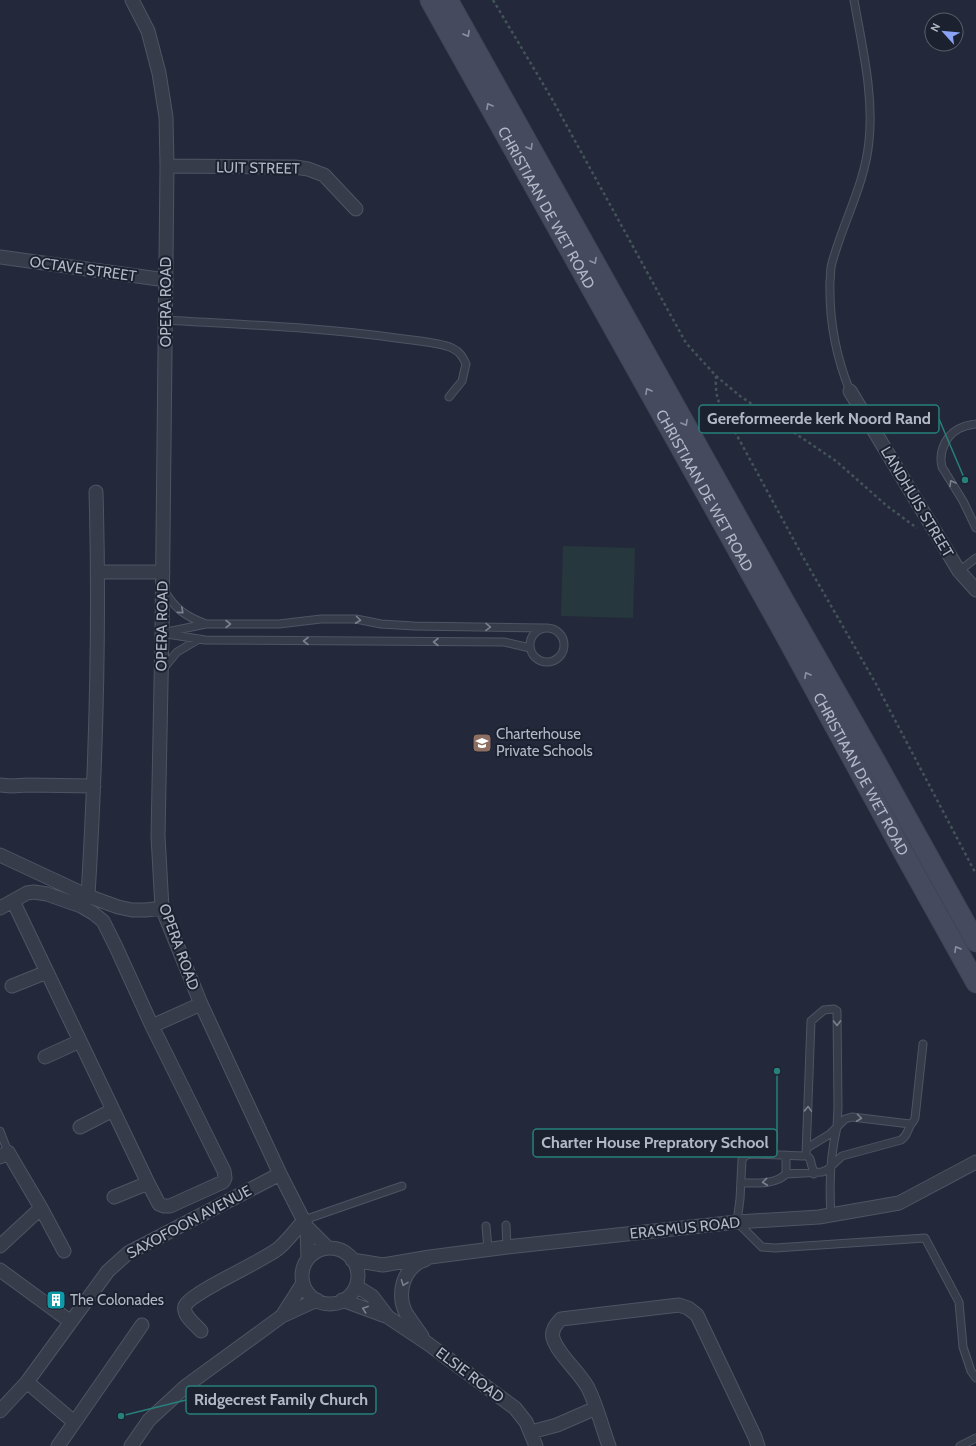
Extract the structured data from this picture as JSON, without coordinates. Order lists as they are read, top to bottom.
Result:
{
  "streets": {
    "main road": ["CHRISTIAAN DE WET ROAD"],
    "street": [
      "LUIT STREET",
      "OCTAVE STREET",
      "OPERA ROAD",
      "LANDHUIS STREET",
      "SAXOFOON AVENUE",
      "ERASMUS ROAD",
      "ELSIE ROAD"
    ]
  },
  "crossings": [
    ["LUIT STREET", "OPERA ROAD"],
    ["OCTAVE STREET", "OPERA ROAD"],
    ["OPERA ROAD", "SAXOFOON AVENUE"],
    ["OPERA ROAD", "ERASMUS ROAD"],
    ["OPERA ROAD", "ELSIE ROAD"],
    ["ERASMUS ROAD", "ELSIE ROAD"]
  ],
  "places": {
    "other": ["Gereformeerde kerk Noord Rand", "Charter House Prepratory School", "Ridgecrest Family Church"],
    "school or university": ["Charterhouse Private Schools"],
    "building": ["The Colonades"]
  },
  "north": "top left"
}
